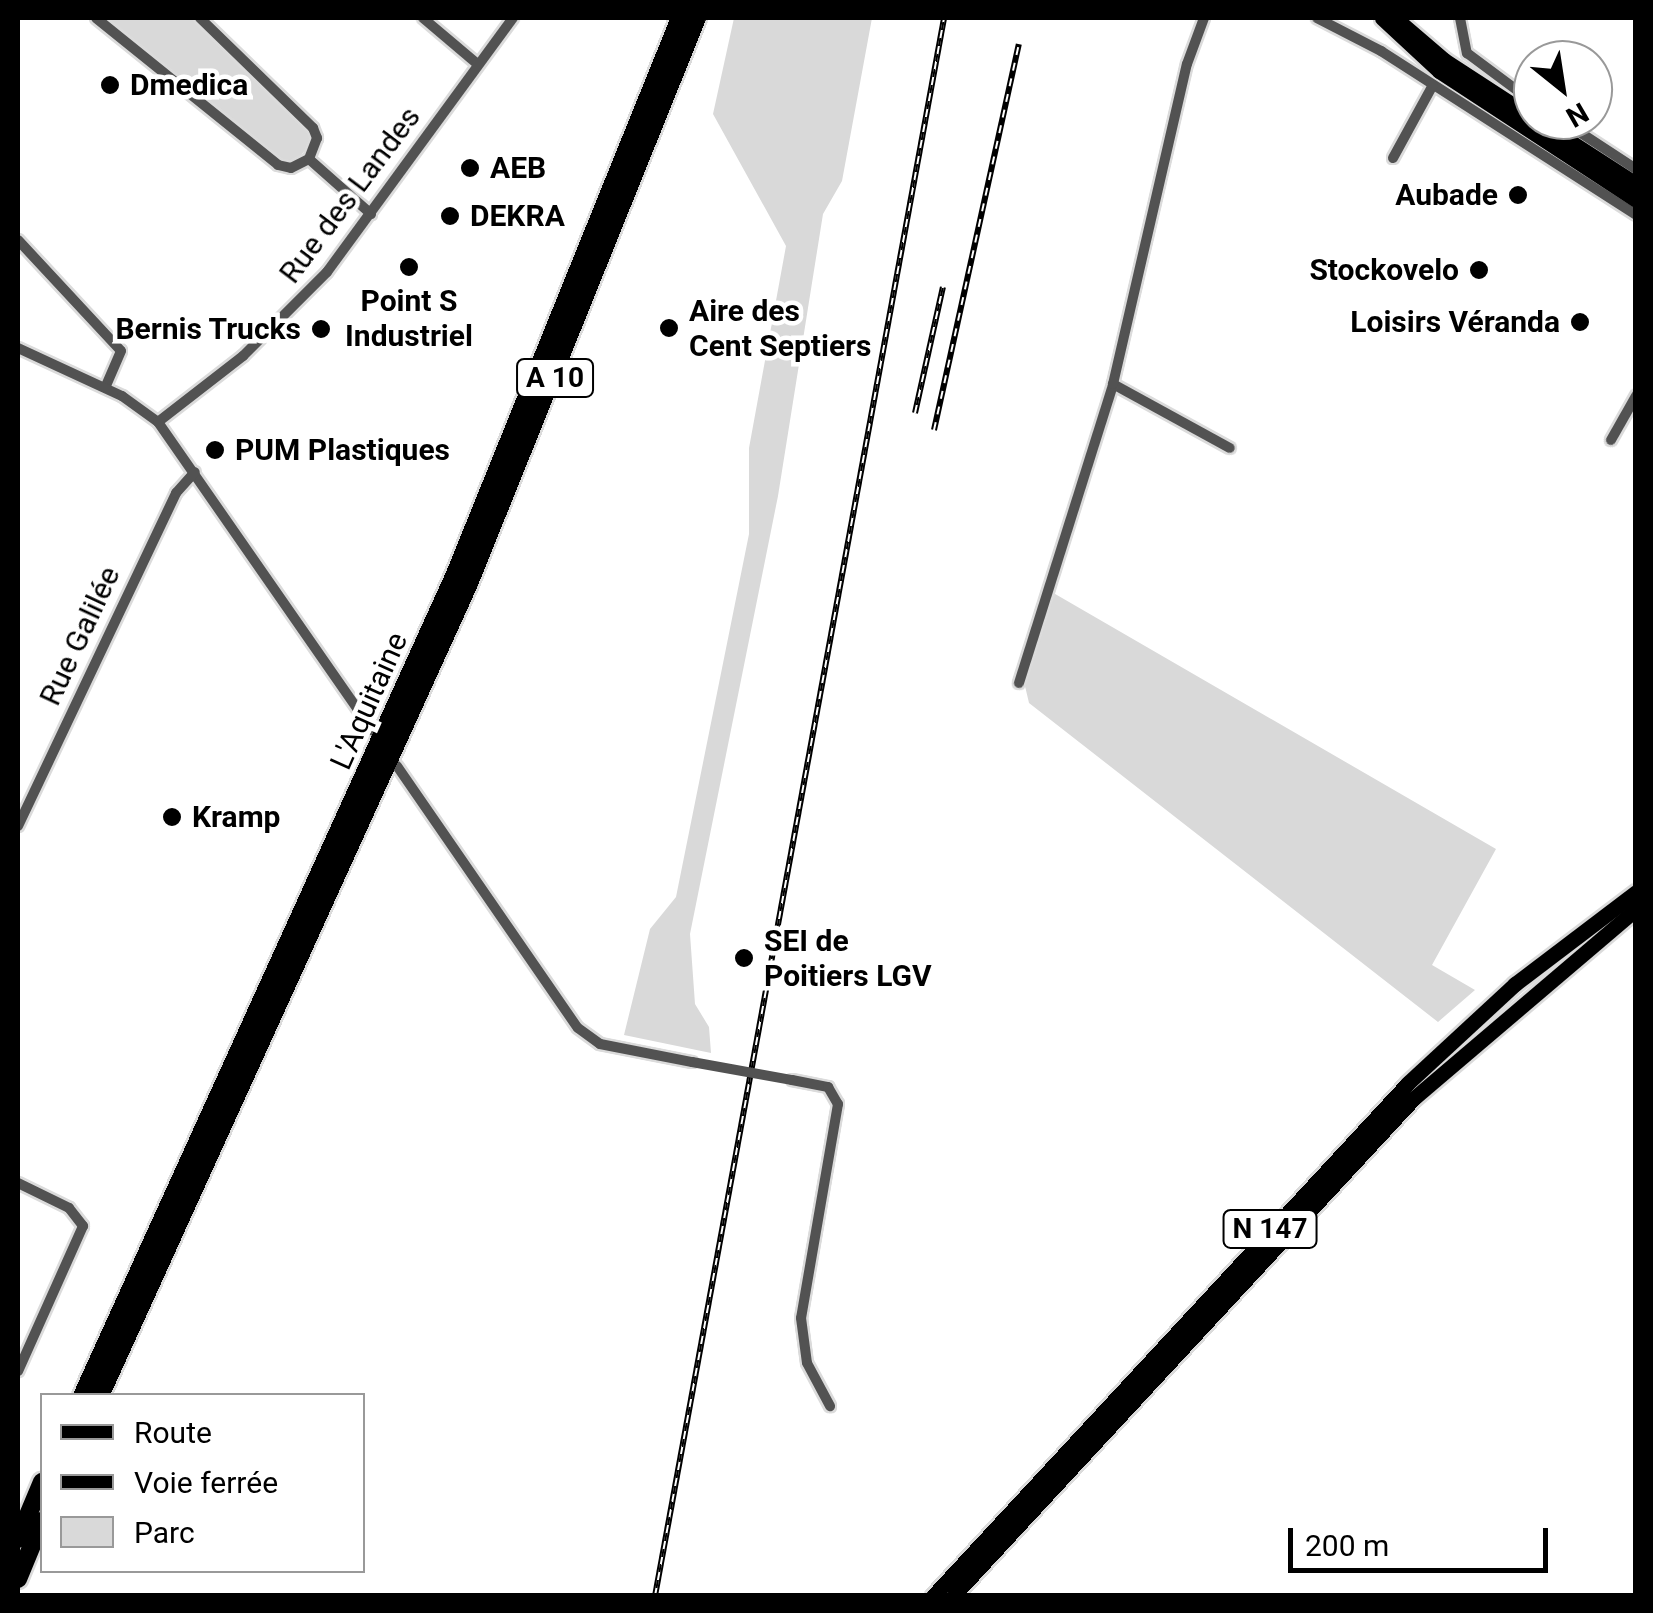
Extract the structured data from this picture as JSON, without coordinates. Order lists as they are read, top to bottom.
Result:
{
  "streets": {
    "highway": ["A 10", "L'Aquitaine"],
    "main road": ["N 147"],
    "street": ["Rue des Landes", "Rue Galilée"]
  },
  "places": [
    "Dmedica",
    "AEB",
    "Aubade",
    "DEKRA",
    "Point S Industriel",
    "Stockovelo",
    "Loisirs Véranda",
    "Aire des Cent Septiers",
    "Bernis Trucks",
    "PUM Plastiques",
    "Kramp",
    "SEI de Poitiers LGV"
  ],
  "legend": ["Route", "Voie ferrée", "Parc"],
  "scale_bar": "200 m",
  "north": "bottom right"
}
